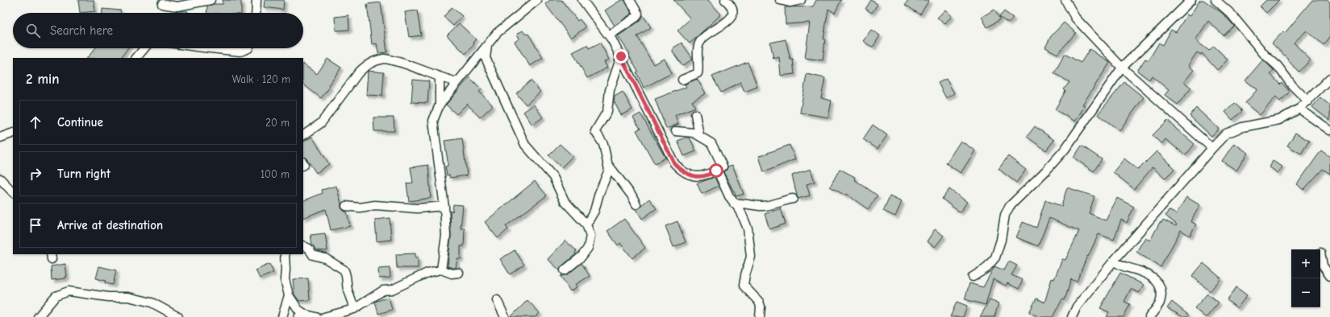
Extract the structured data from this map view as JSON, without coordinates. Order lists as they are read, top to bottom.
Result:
{
  "page": {
    "search": "Search here",
    "heading": ["2 min", "Walk · 120 m"],
    "list": [
      ["Continue", "20 m"],
      ["Turn right", "100 m"],
      "Arrive at destination"
    ],
    "map_buttons": ["+", "−"]
  }
}
